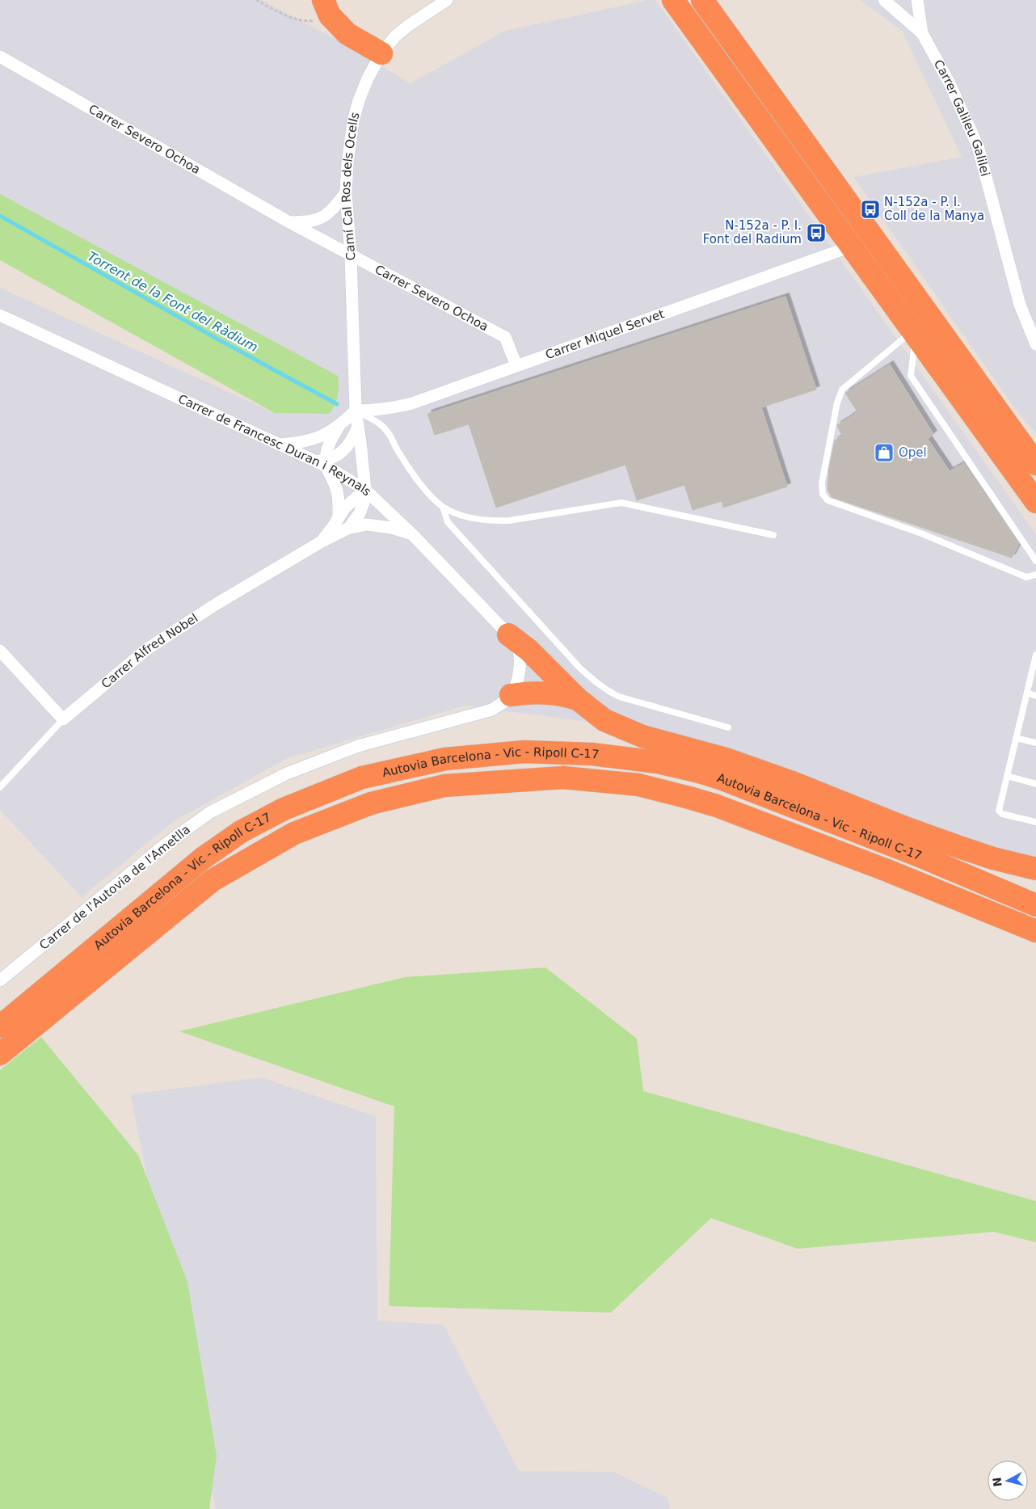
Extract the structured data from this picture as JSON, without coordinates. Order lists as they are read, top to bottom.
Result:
{
  "streets": {
    "highway": ["Autovia Barcelona - Vic - Ripoll C-17"],
    "street": [
      "Carrer Galileu Galilei",
      "Carrer Severo Ochoa",
      "Camí Cal Ros dels Ocells",
      "Carrer Miquel Servet",
      "Carrer de Francesc Duran i Reynals",
      "Carrer Alfred Nobel",
      "Carrer de l'Autovia de l'Ametlla"
    ]
  },
  "crossings": [
    ["Carrer Severo Ochoa", "Camí Cal Ros dels Ocells"],
    ["Carrer Severo Ochoa", "Carrer Miquel Servet"],
    ["Camí Cal Ros dels Ocells", "Carrer Miquel Servet"],
    ["Camí Cal Ros dels Ocells", "Carrer de Francesc Duran i Reynals"],
    ["Camí Cal Ros dels Ocells", "Carrer Alfred Nobel"],
    ["Carrer de Francesc Duran i Reynals", "Carrer Alfred Nobel"]
  ],
  "water": ["Torrent de la Font del Ràdium"],
  "places": {
    "bus stop": ["N-152a - P. I. Coll de la Manya", "N-152a - P. I. Font del Radium"],
    "shop": ["Opel"]
  },
  "north": "left"
}
